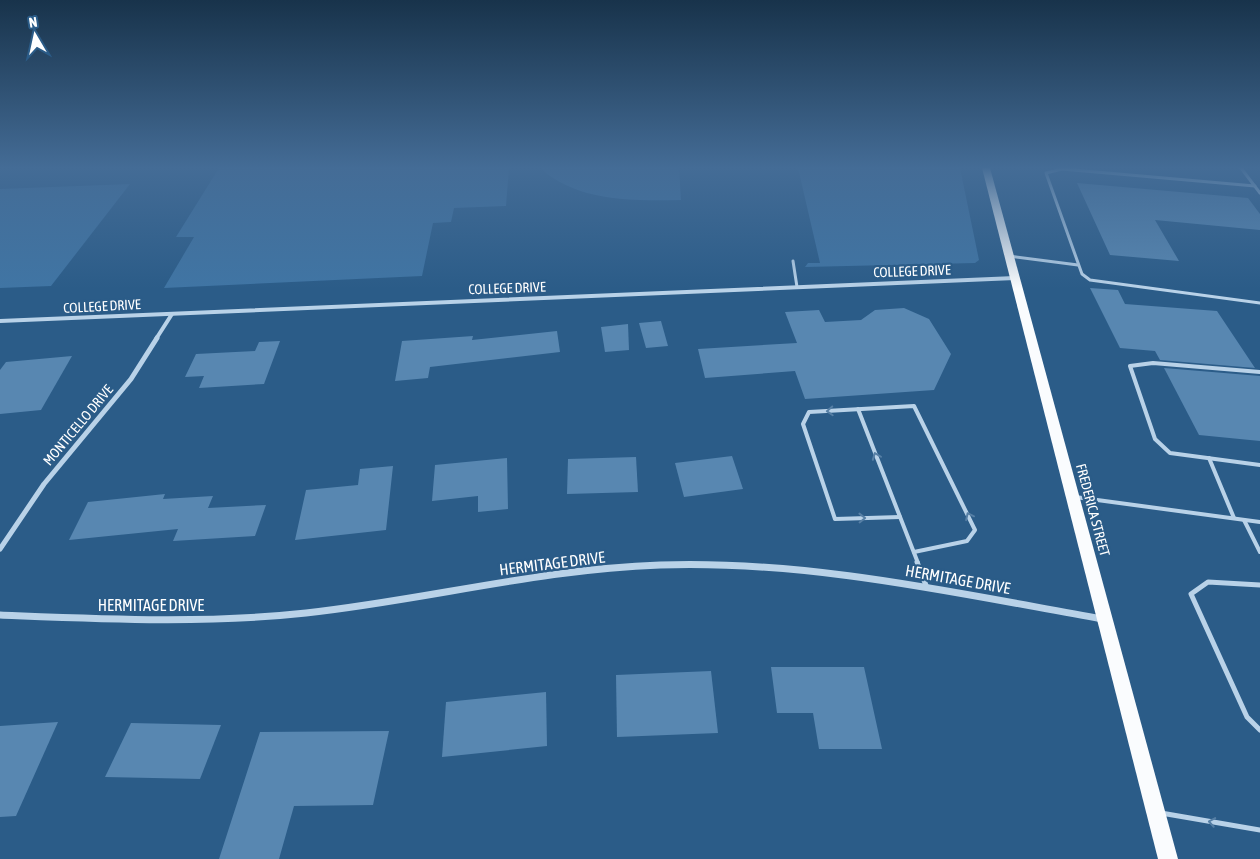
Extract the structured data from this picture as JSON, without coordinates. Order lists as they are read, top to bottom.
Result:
{
  "streets": {
    "main road": ["FREDERICA STREET"],
    "street": ["COLLEGE DRIVE", "MONTICELLO DRIVE", "HERMITAGE DRIVE"]
  },
  "crossings": [
    ["COLLEGE DRIVE", "MONTICELLO DRIVE"],
    ["COLLEGE DRIVE", "FREDERICA STREET"],
    ["FREDERICA STREET", "HERMITAGE DRIVE"]
  ],
  "north": "top"
}
